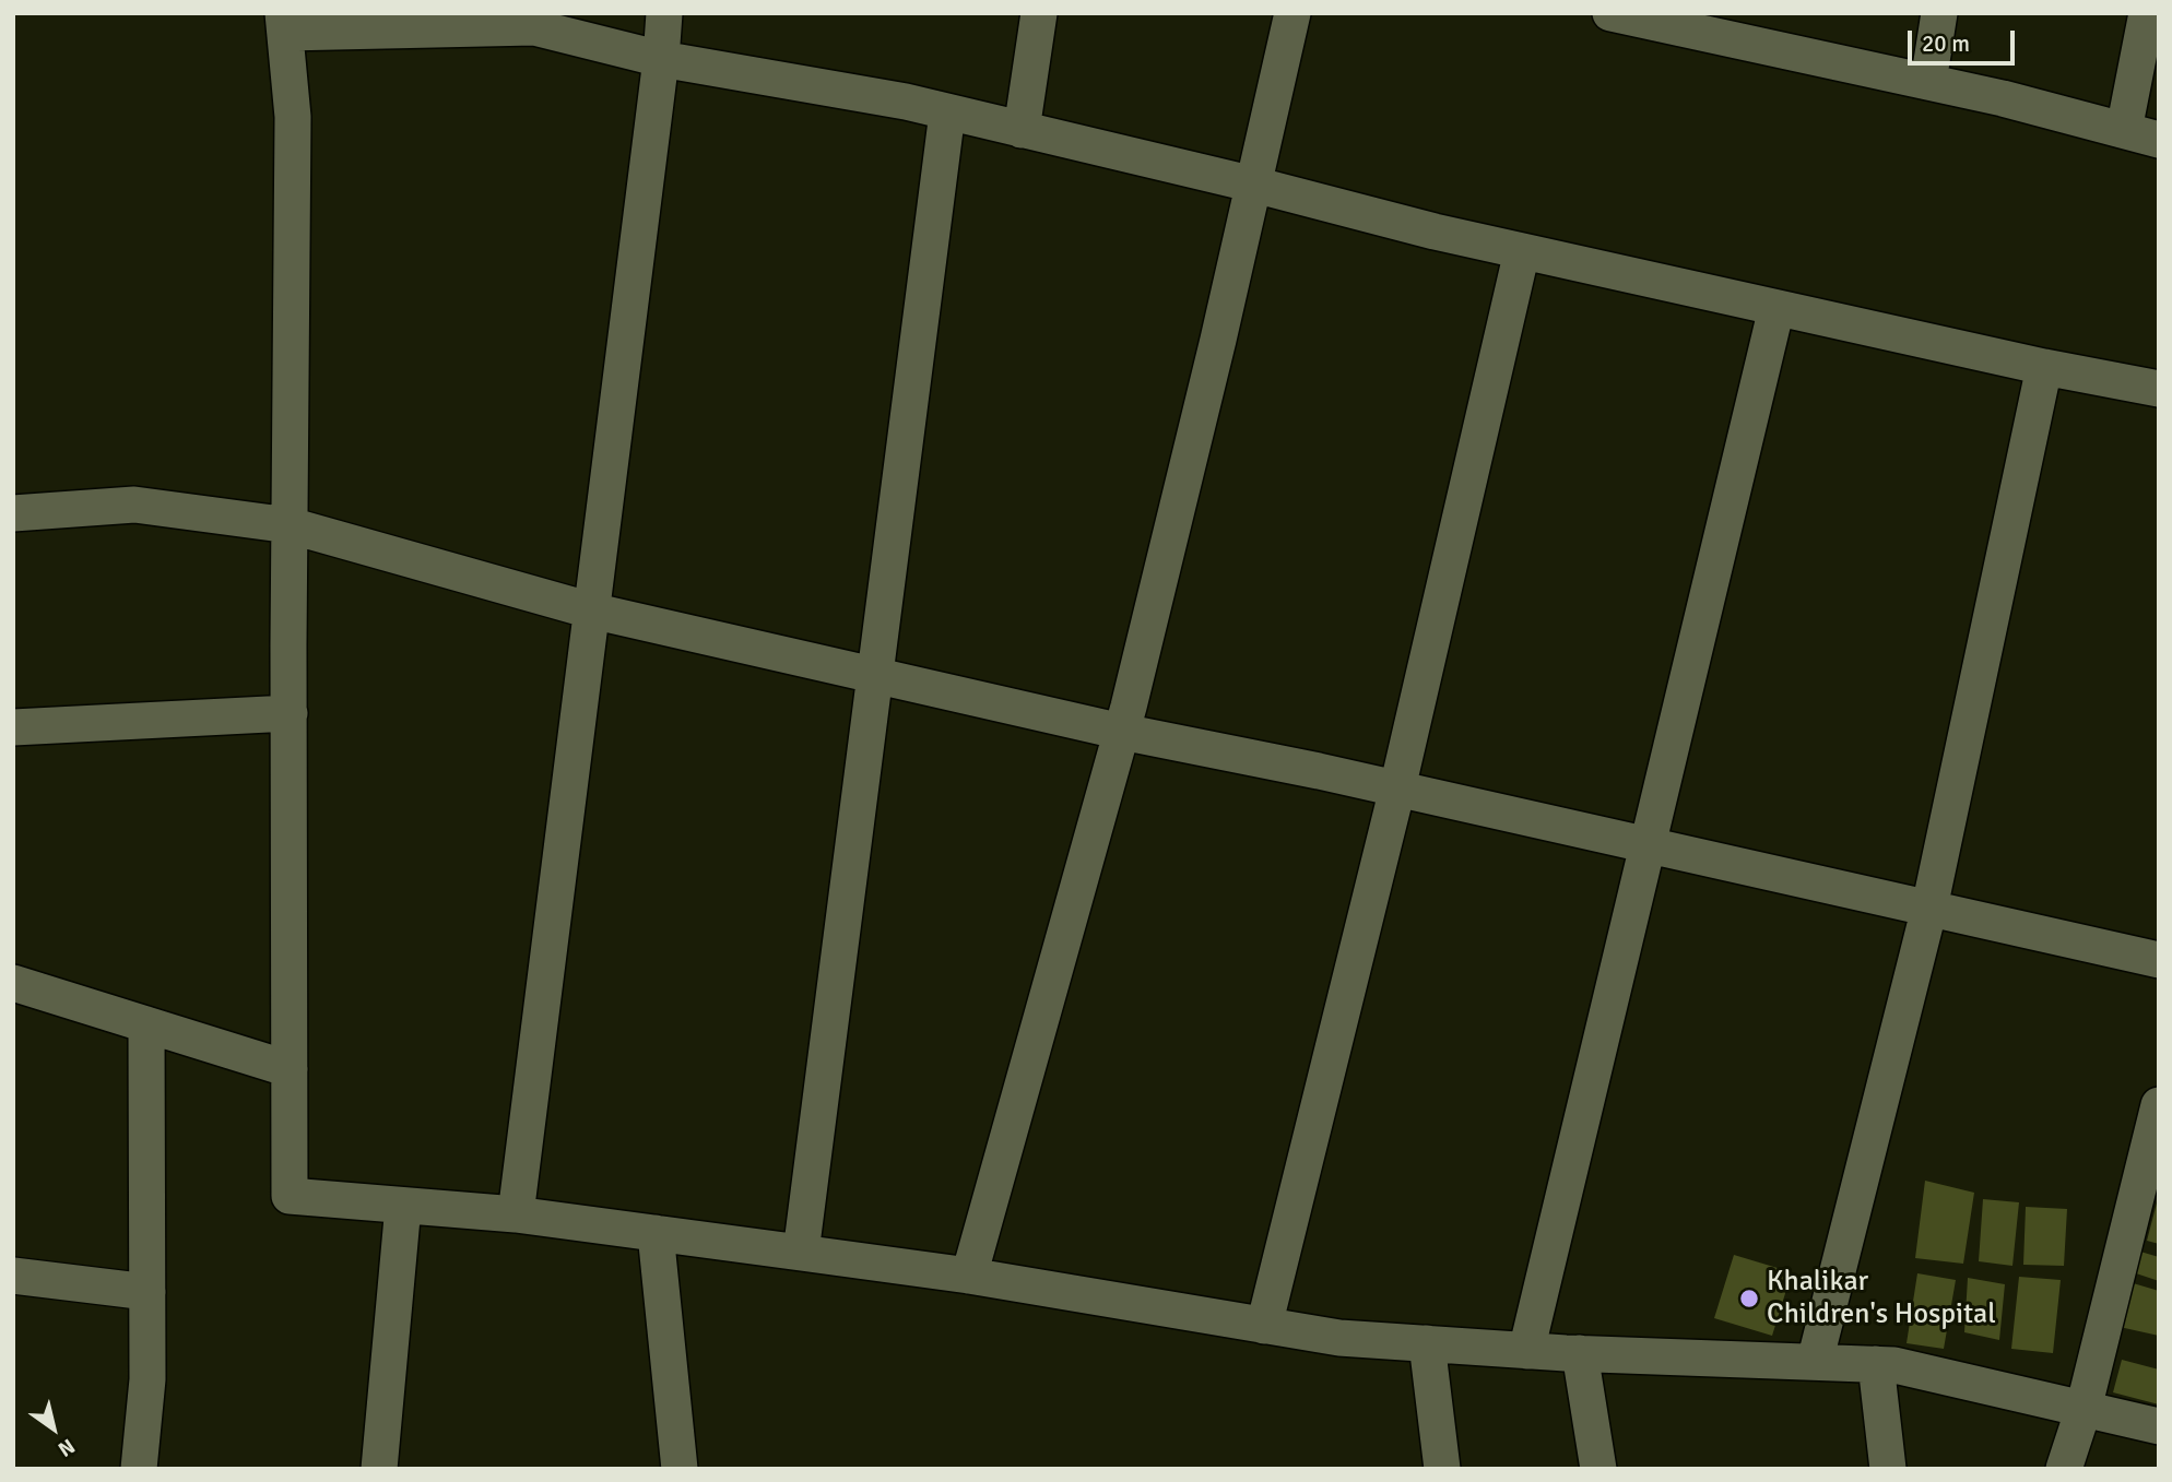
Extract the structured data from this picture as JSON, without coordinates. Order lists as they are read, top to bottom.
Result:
{
  "places": ["Khalikar Children's Hospital"],
  "scale_bar": "20 m",
  "north": "bottom right"
}
